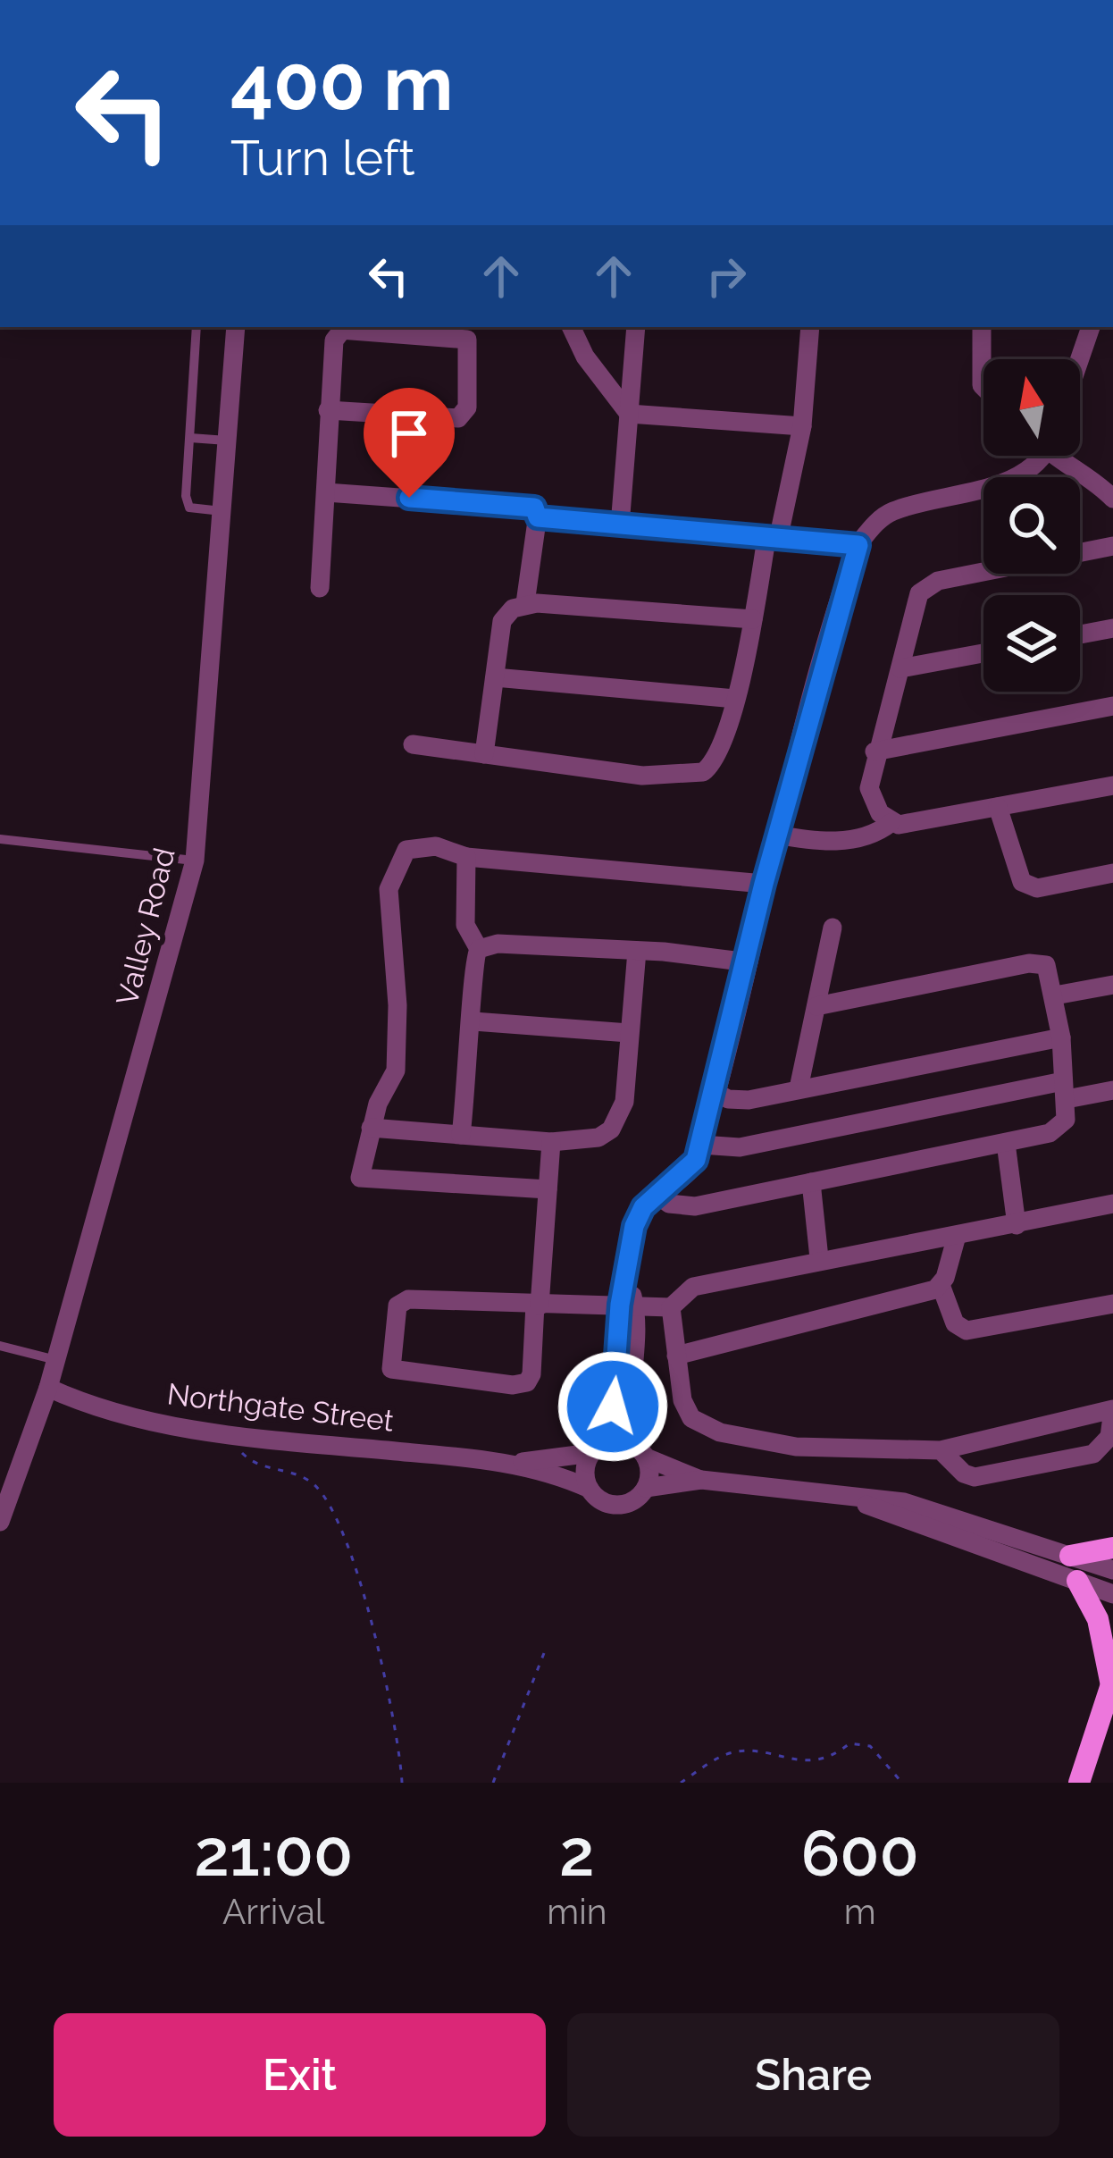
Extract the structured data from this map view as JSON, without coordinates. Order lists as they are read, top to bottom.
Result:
{
  "streets": {
    "street": ["Valley Road", "Northgate Street"]
  },
  "crossings": [
    ["Valley Road", "Northgate Street"]
  ],
  "north": "top",
  "page": {
    "turn": ["400 m", "Turn left"],
    "eta": [
      "21:00",
      "Arrival",
      "2",
      "min",
      "600",
      "m"
    ],
    "buttons": ["Exit", "Share"]
  }
}
